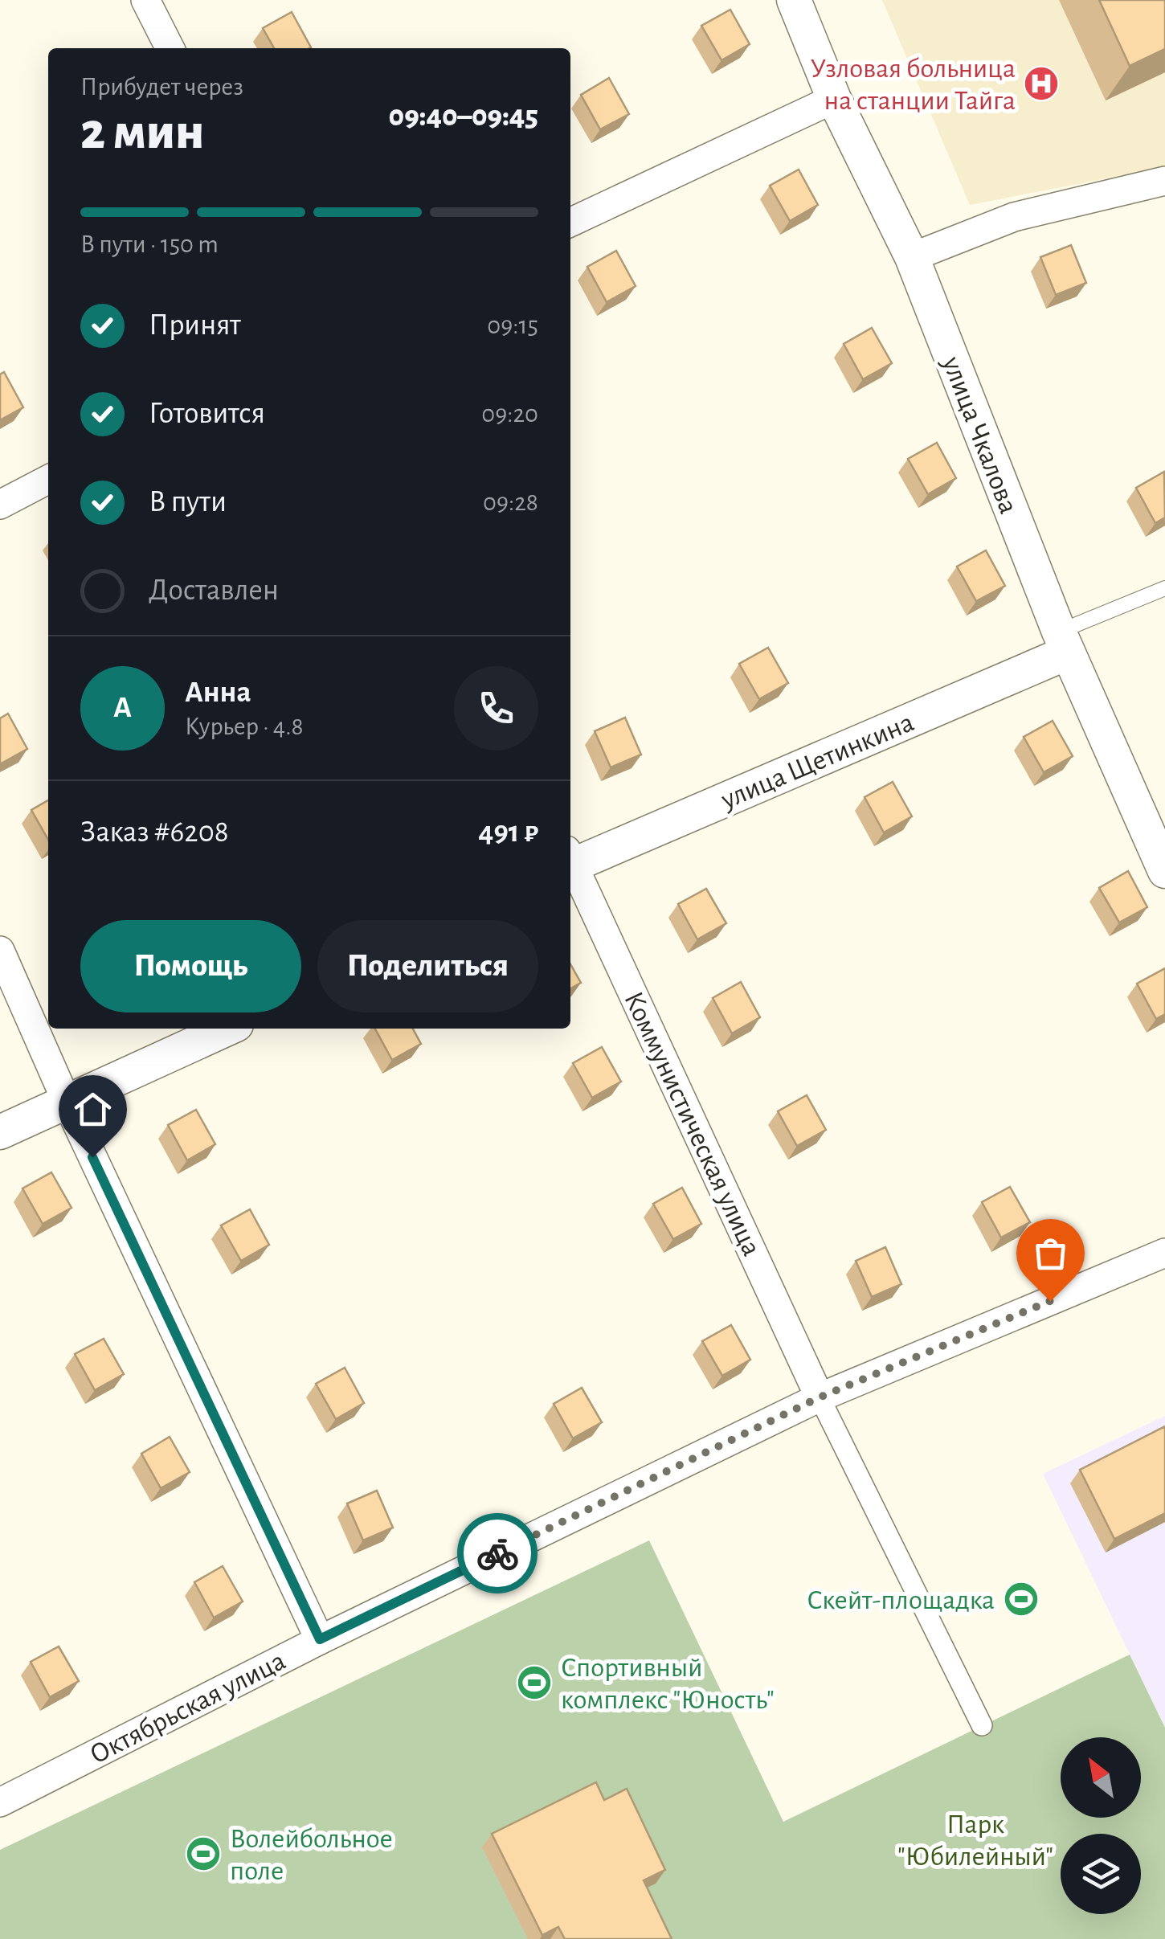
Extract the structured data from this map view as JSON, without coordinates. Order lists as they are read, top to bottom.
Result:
{
  "streets": {
    "street": [
      "улица Чкалова",
      "улица Щетинкина",
      "Коммунистическая улица",
      "Октябрьская улица"
    ]
  },
  "crossings": [
    ["улица Чкалова", "улица Щетинкина"],
    ["Коммунистическая улица", "Октябрьская улица"]
  ],
  "parks": ["Парк \"Юбилейный\""],
  "places": {
    "hospital": ["Узловая больница на станции Тайга"],
    "sports": ["Скейт-площадка", "Спортивный комплекс \"Юность\"", "Волейбольное поле"]
  },
  "north": "top left",
  "page": {
    "heading": ["2 мин", "Прибудет через", "09:40–09:45"],
    "panel": [
      "Анна",
      "Курьер · 4.8",
      "Заказ #6208",
      "491 ₽"
    ],
    "bar": "В пути · 150 m",
    "list": [
      ["Принят", "09:15"],
      ["Готовится", "09:20"],
      ["В пути", "09:28"],
      "Доставлен"
    ],
    "round": "А",
    "buttons": ["Помощь", "Поделиться"]
  }
}
